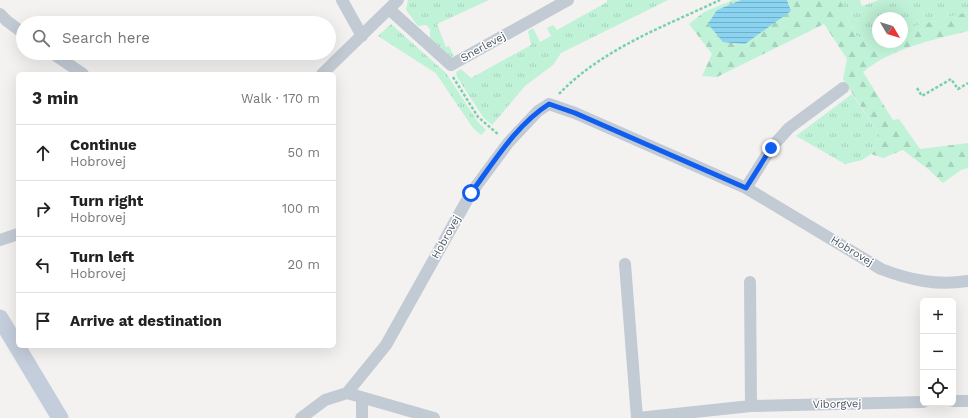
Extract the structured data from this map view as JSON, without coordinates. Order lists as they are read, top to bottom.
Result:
{
  "streets": {
    "street": ["Snerlevej", "Hobrovej", "Viborgvej"]
  },
  "north": "bottom right",
  "page": {
    "search": "Search here",
    "heading": ["3 min", "Walk · 170 m"],
    "list": [
      ["Continue", "Hobrovej", "50 m"],
      ["Turn right", "Hobrovej", "100 m"],
      ["Turn left", "Hobrovej", "20 m"],
      "Arrive at destination"
    ],
    "map_buttons": ["+", "−"]
  }
}
